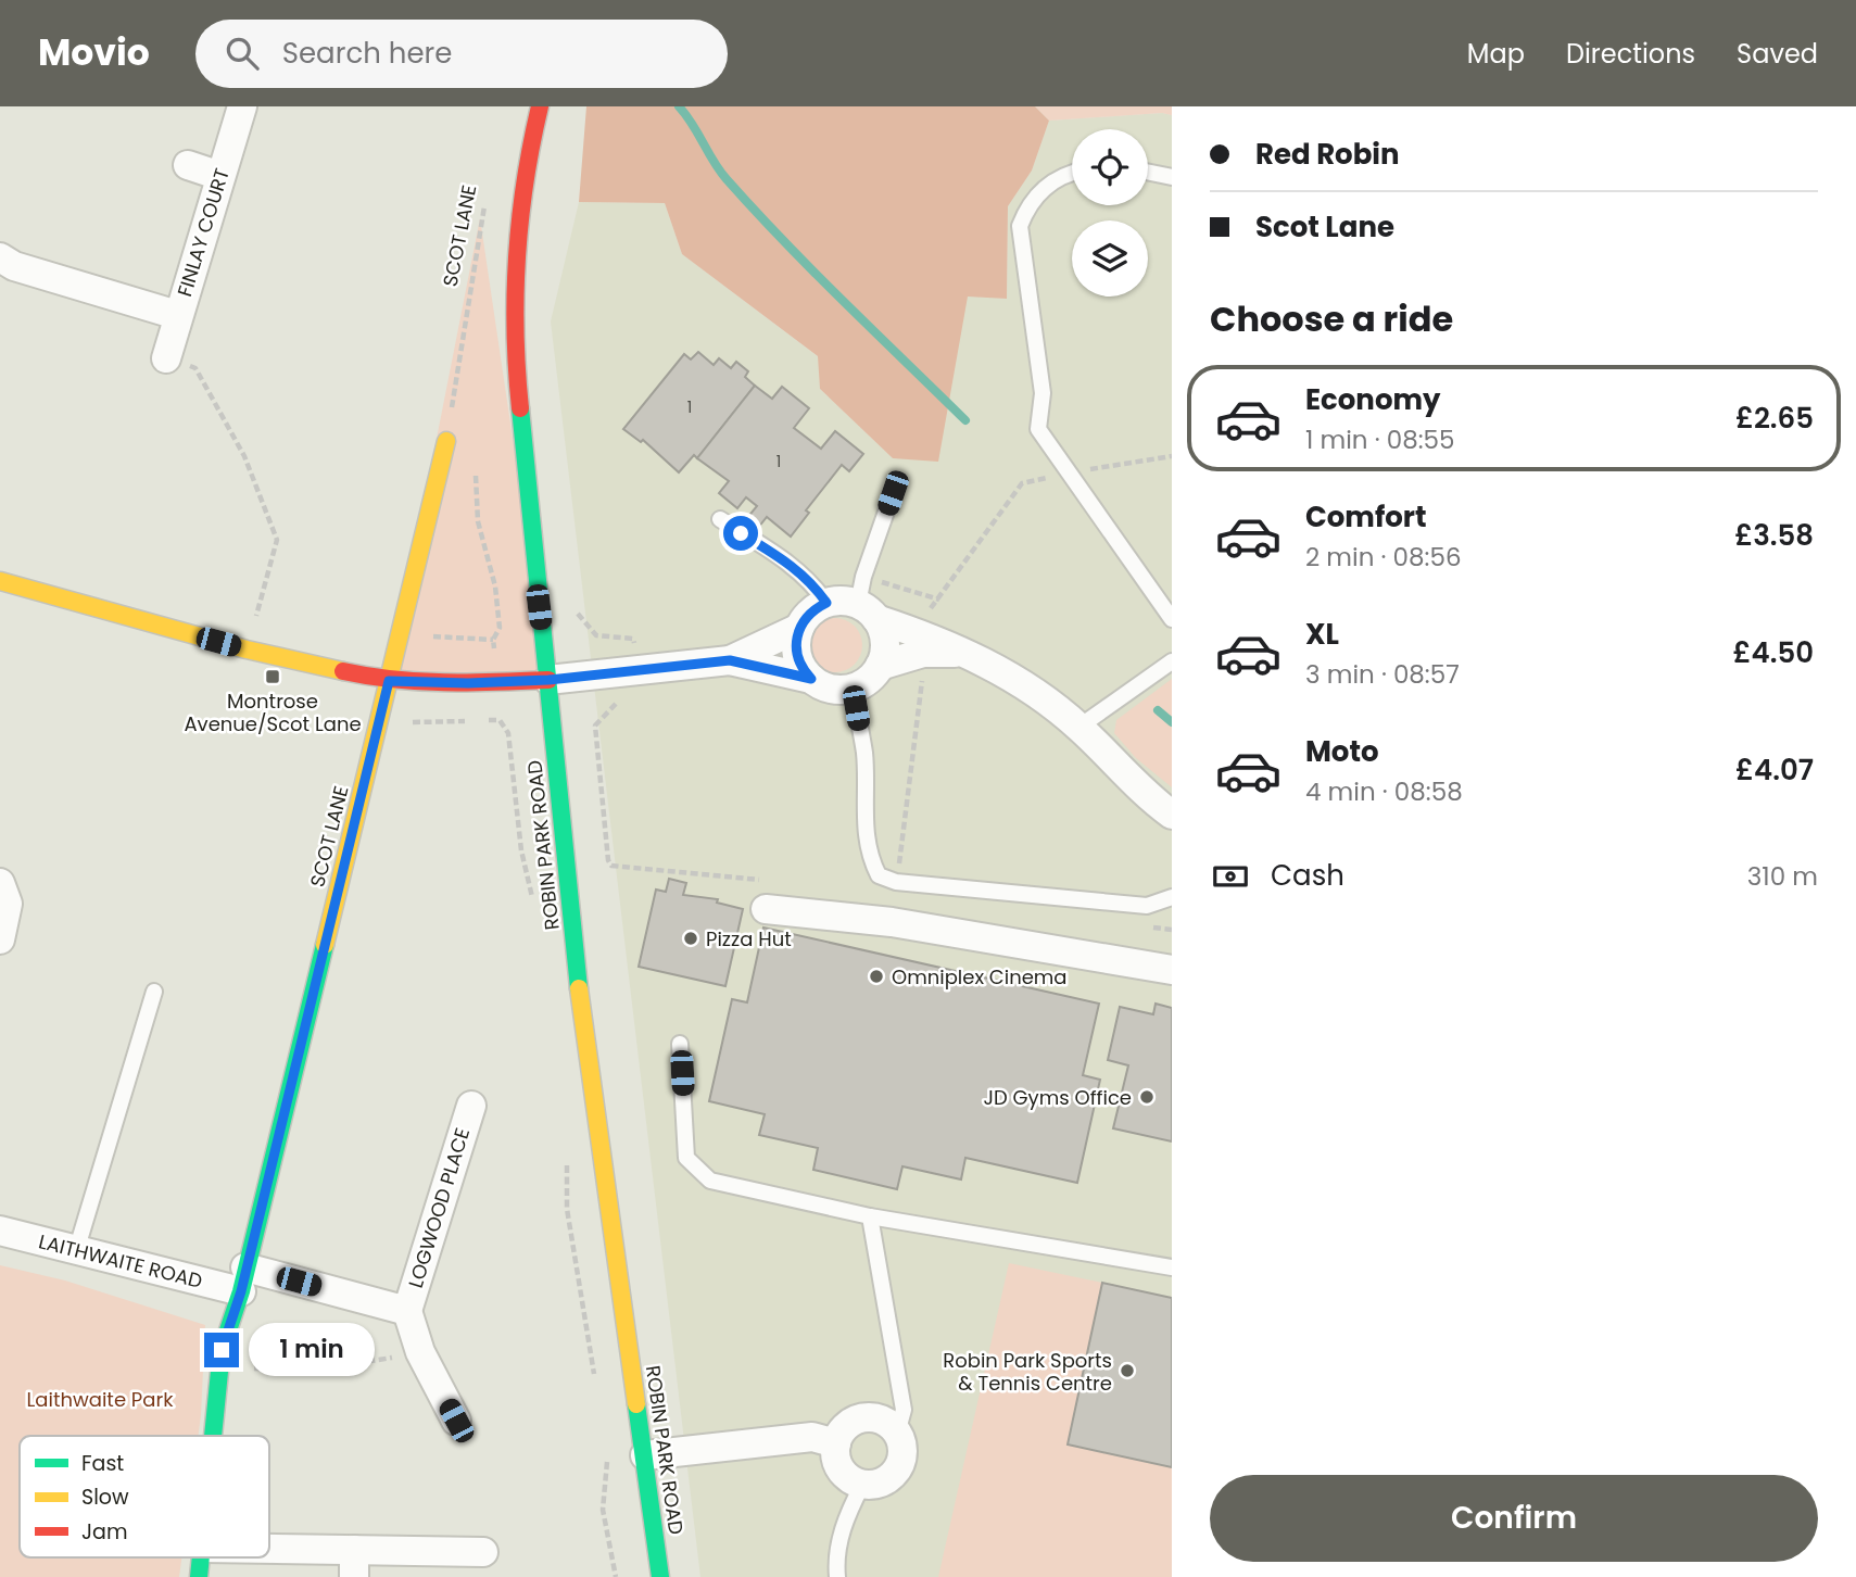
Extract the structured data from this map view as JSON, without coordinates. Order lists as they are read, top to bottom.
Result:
{
  "streets": {
    "street": [
      "FINLAY COURT",
      "SCOT LANE",
      "ROBIN PARK ROAD",
      "LOGWOOD PLACE",
      "LAITHWAITE ROAD"
    ]
  },
  "crossings": [
    ["SCOT LANE", "LOGWOOD PLACE"],
    ["SCOT LANE", "LAITHWAITE ROAD"],
    ["LOGWOOD PLACE", "LAITHWAITE ROAD"]
  ],
  "parks": ["Laithwaite Park"],
  "places": {
    "transit": ["Montrose Avenue/Scot Lane"],
    "other": [
      "Pizza Hut",
      "Omniplex Cinema",
      "JD Gyms Office",
      "Robin Park Sports & Tennis Centre"
    ]
  },
  "house_numbers": ["1", "1"],
  "legend": ["Fast", "Slow", "Jam"],
  "page": {
    "header": "Movio",
    "search": "Search here",
    "nav": ["Map", "Directions", "Saved"],
    "banner": ["Red Robin", "Scot Lane"],
    "heading": "Choose a ride",
    "list": [
      {
        "name": "Economy",
        "note": "1 min · 08:55",
        "value": "£2.65"
      },
      {
        "name": "Comfort",
        "note": "2 min · 08:56",
        "value": "£3.58"
      },
      {
        "name": "XL",
        "note": "3 min · 08:57",
        "value": "£4.50"
      },
      {
        "name": "Moto",
        "note": "4 min · 08:58",
        "value": "£4.07"
      }
    ],
    "pay": ["Cash", "310 m"],
    "bubble": "1 min",
    "buttons": "Confirm"
  }
}
